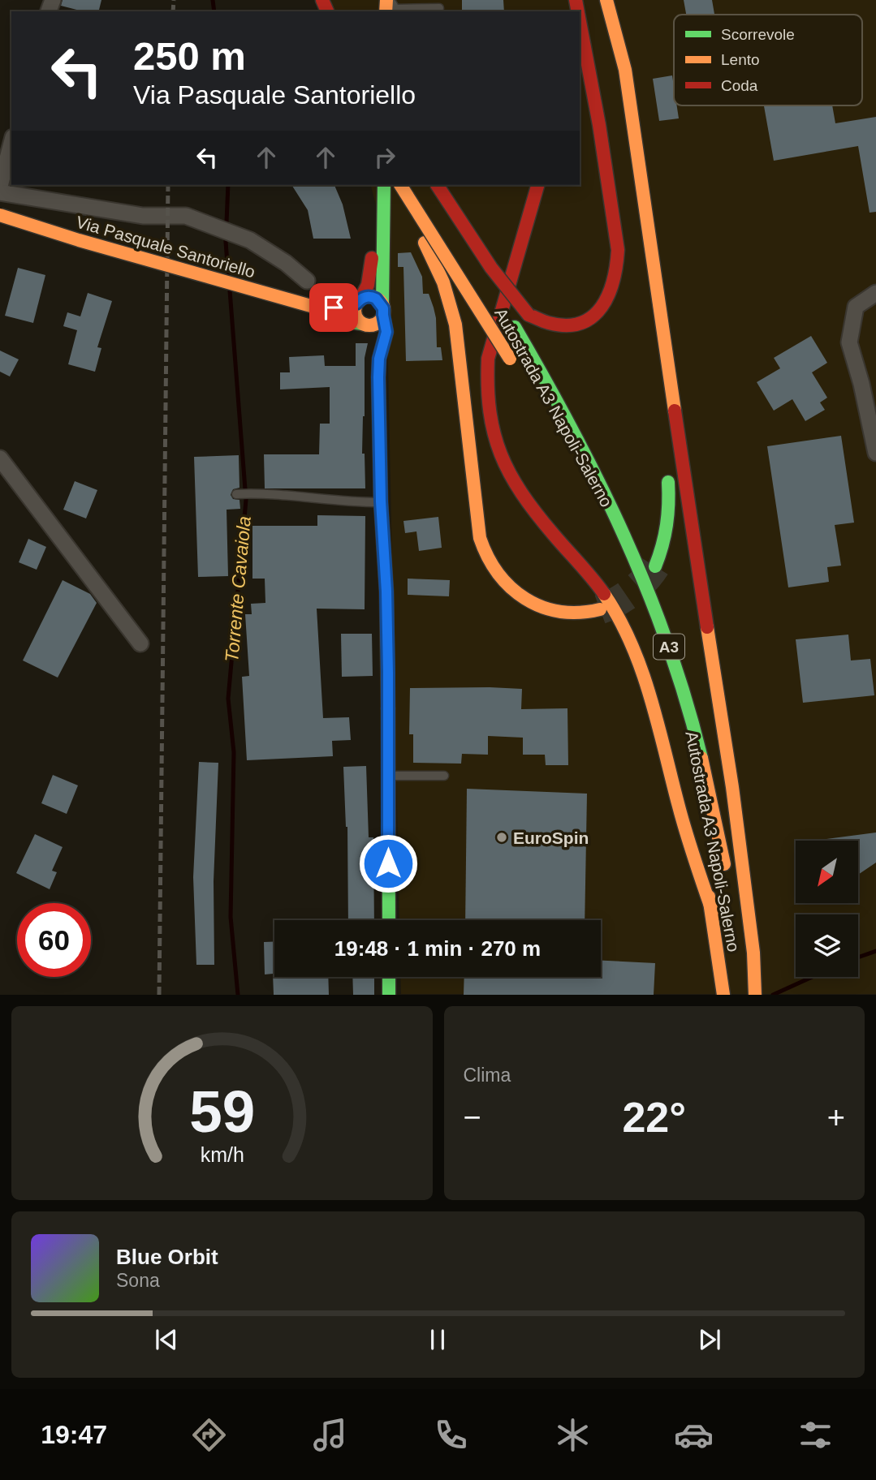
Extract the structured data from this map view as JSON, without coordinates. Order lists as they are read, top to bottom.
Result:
{
  "streets": {
    "main road": ["Via Pasquale Santoriello", "Autostrada A3 Napoli-Salerno", "A3"]
  },
  "water": ["Torrente Cavaiola"],
  "places": ["EuroSpin"],
  "legend": ["Scorrevole", "Lento", "Coda"],
  "north": "bottom left",
  "page": {
    "turn": ["250 m", "Via Pasquale Santoriello"],
    "limit": "60",
    "trip": "19:48 · 1 min · 270 m",
    "tile": "Clima",
    "heat": ["−", "22°", "+"],
    "song": ["Blue Orbit", "Sona"],
    "tabs": "19:47",
    "gauge": ["59", "km/h"]
  }
}
